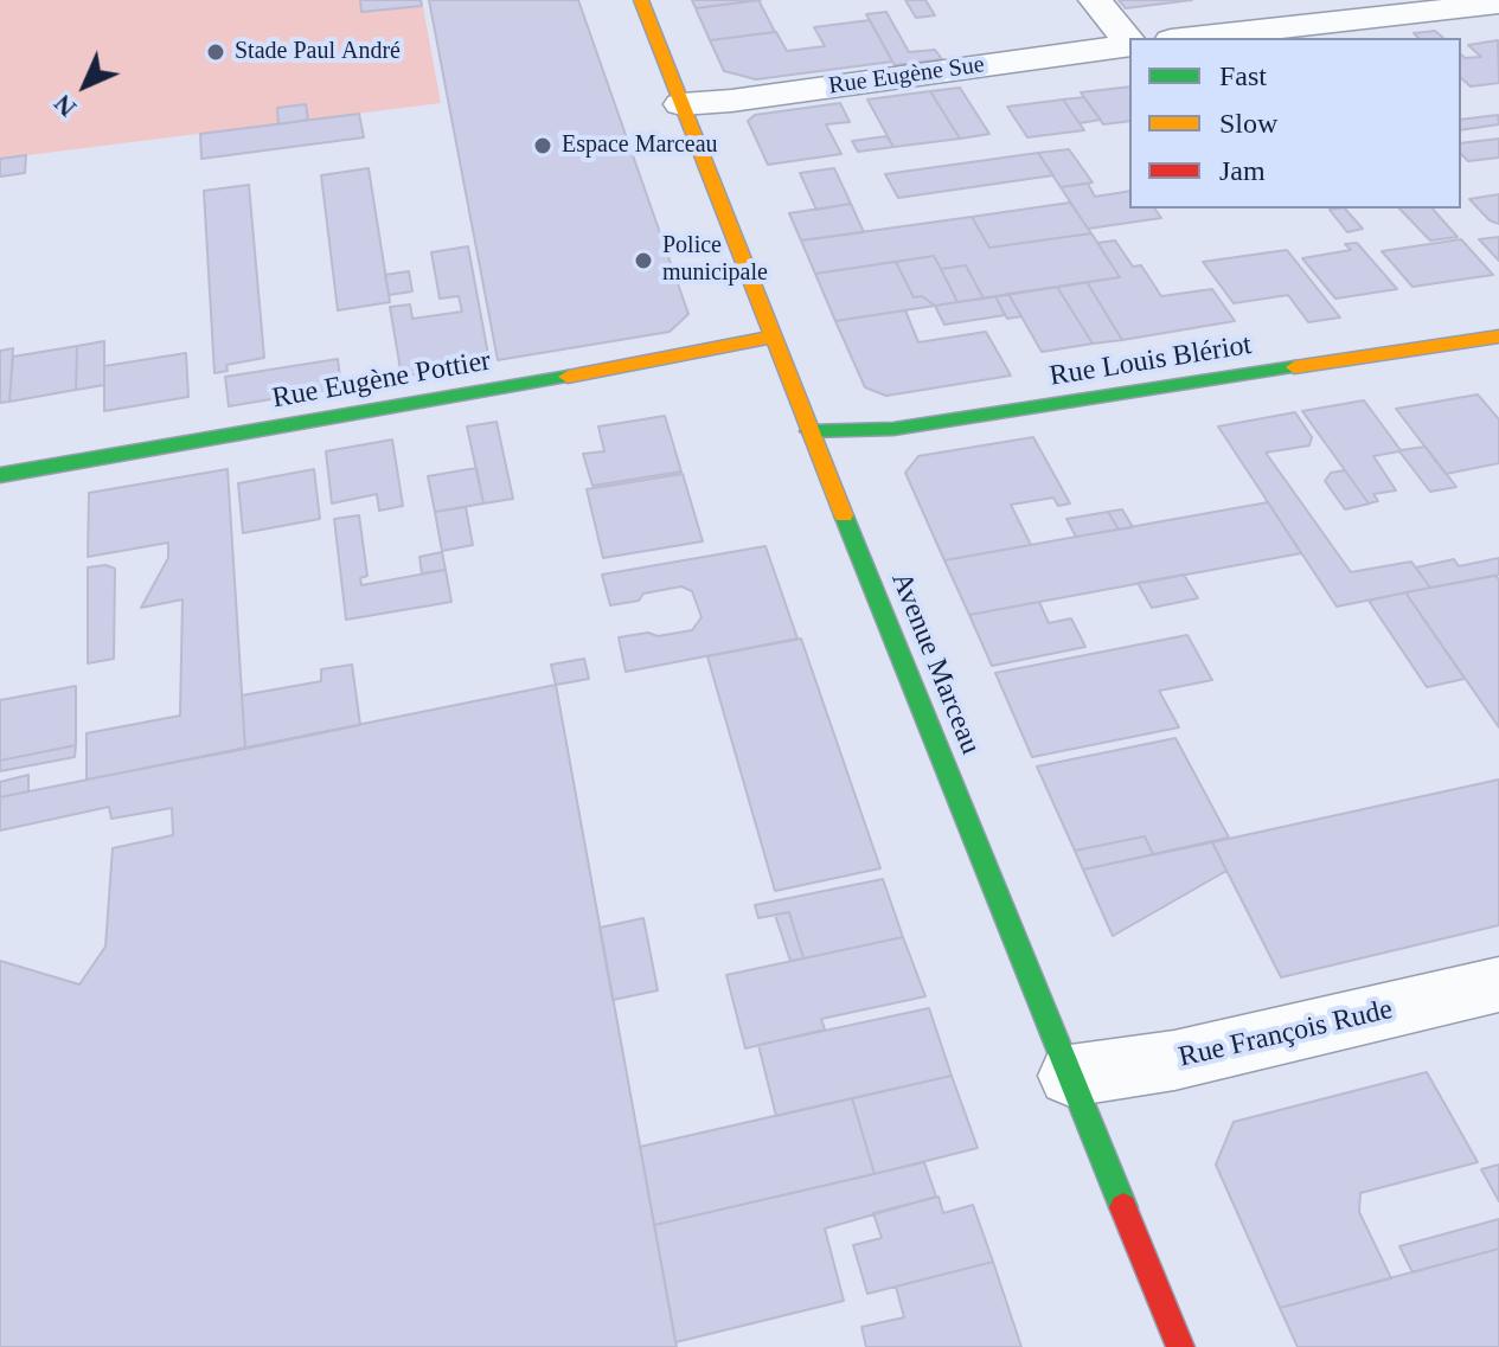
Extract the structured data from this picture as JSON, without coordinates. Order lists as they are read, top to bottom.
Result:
{
  "streets": {
    "main road": ["Rue Louis Blériot", "Rue Eugène Pottier", "Avenue Marceau"],
    "street": ["Rue Eugène Sue", "Rue François Rude"]
  },
  "crossings": [
    ["Rue Eugène Sue", "Avenue Marceau"],
    ["Rue Louis Blériot", "Avenue Marceau"],
    ["Rue Eugène Pottier", "Avenue Marceau"],
    ["Avenue Marceau", "Rue François Rude"]
  ],
  "places": ["Stade Paul André", "Espace Marceau", "Police municipale"],
  "legend": ["Fast", "Slow", "Jam"],
  "north": "bottom left"
}
